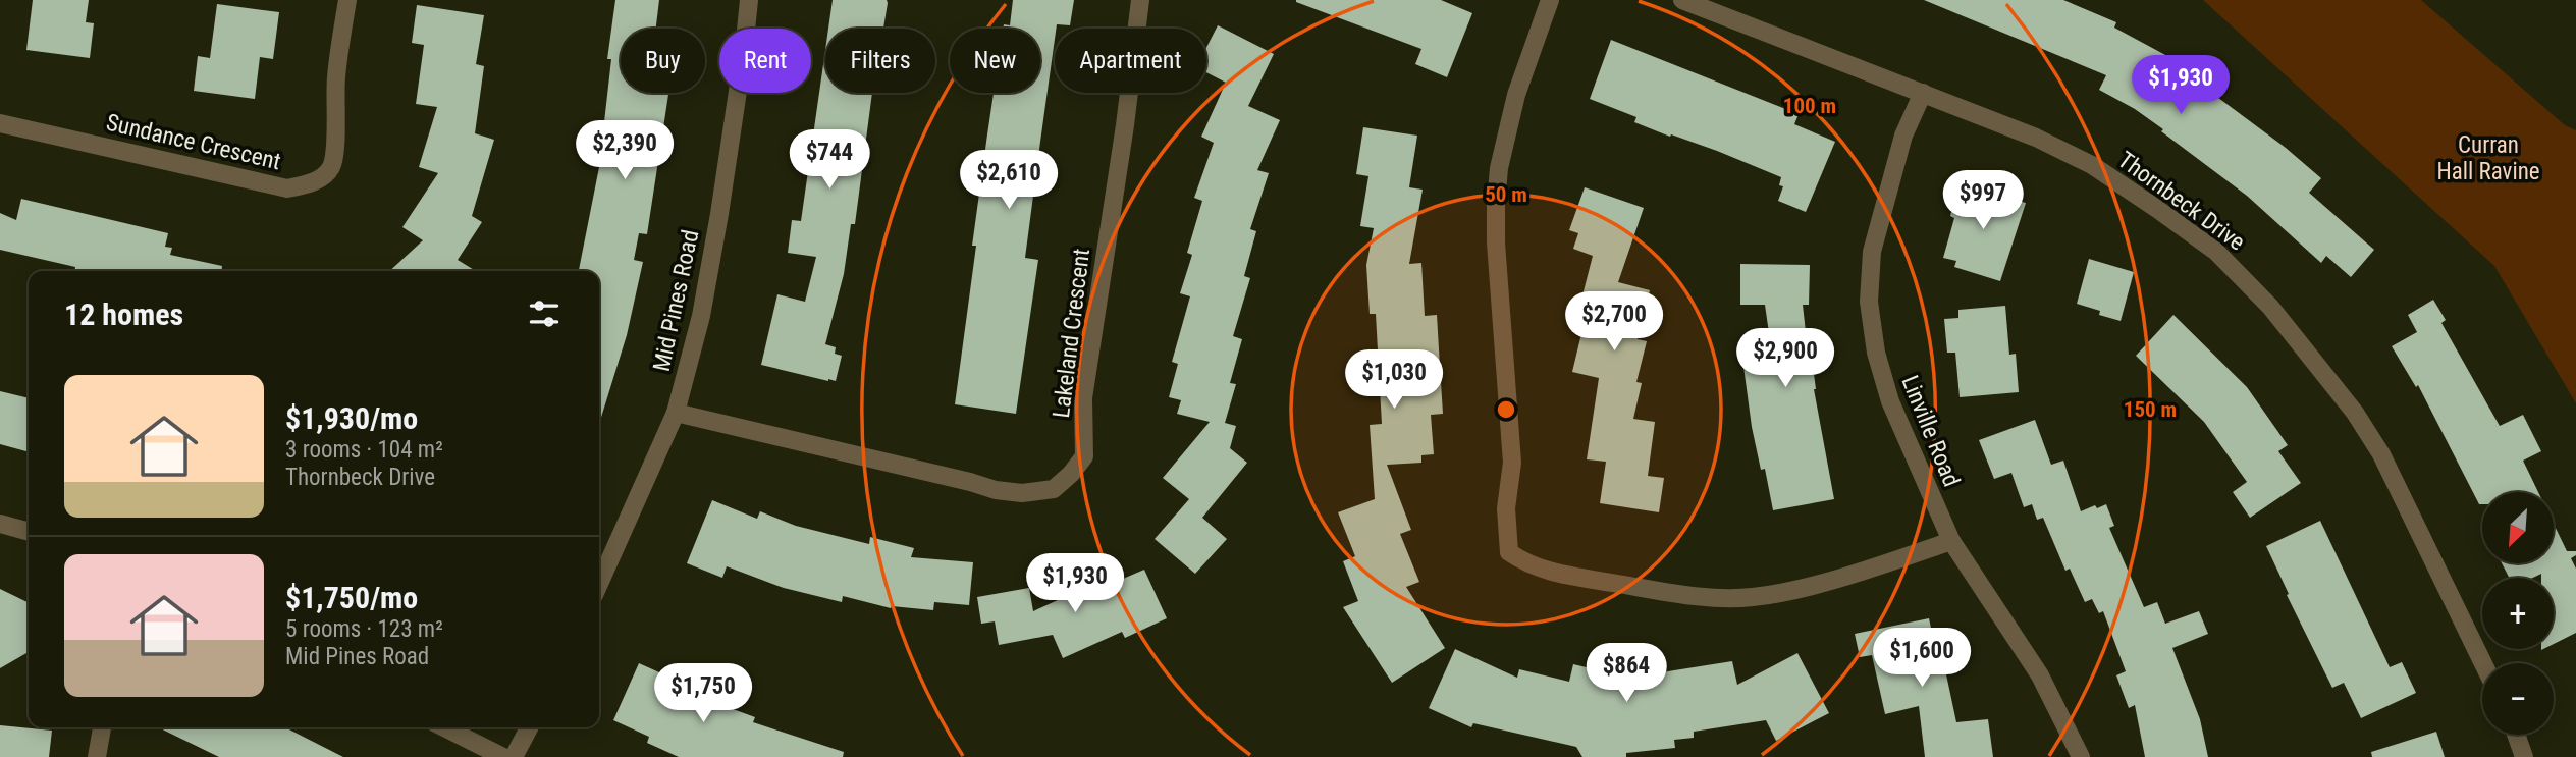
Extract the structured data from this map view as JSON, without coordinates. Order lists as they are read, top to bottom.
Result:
{
  "streets": {
    "street": [
      "Sundance Crescent",
      "Thornbeck Drive",
      "Mid Pines Road",
      "Lakeland Crescent",
      "Linville Road"
    ]
  },
  "crossings": [
    ["Thornbeck Drive", "Linville Road"],
    ["Mid Pines Road", "Lakeland Crescent"]
  ],
  "parks": ["Curran Hall Ravine"],
  "north": "bottom left",
  "page": {
    "chip": [
      "Buy",
      "Rent",
      "Filters",
      "New",
      "Apartment"
    ],
    "price": [
      "$1,930",
      "$2,390",
      "$744",
      "$2,610",
      "$997",
      "$2,700",
      "$2,900",
      "$1,030",
      "$1,930",
      "$1,600",
      "$864",
      "$1,750"
    ],
    "heading": "12 homes",
    "list": [
      {
        "name": "$1,930/mo",
        "note": "3 rooms · 104 m² · Thornbeck Drive"
      },
      {
        "name": "$1,750/mo",
        "note": "5 rooms · 123 m² · Mid Pines Road"
      }
    ],
    "map_buttons": ["+", "−"]
  },
  "rings": ["100 m", "50 m", "150 m"]
}
